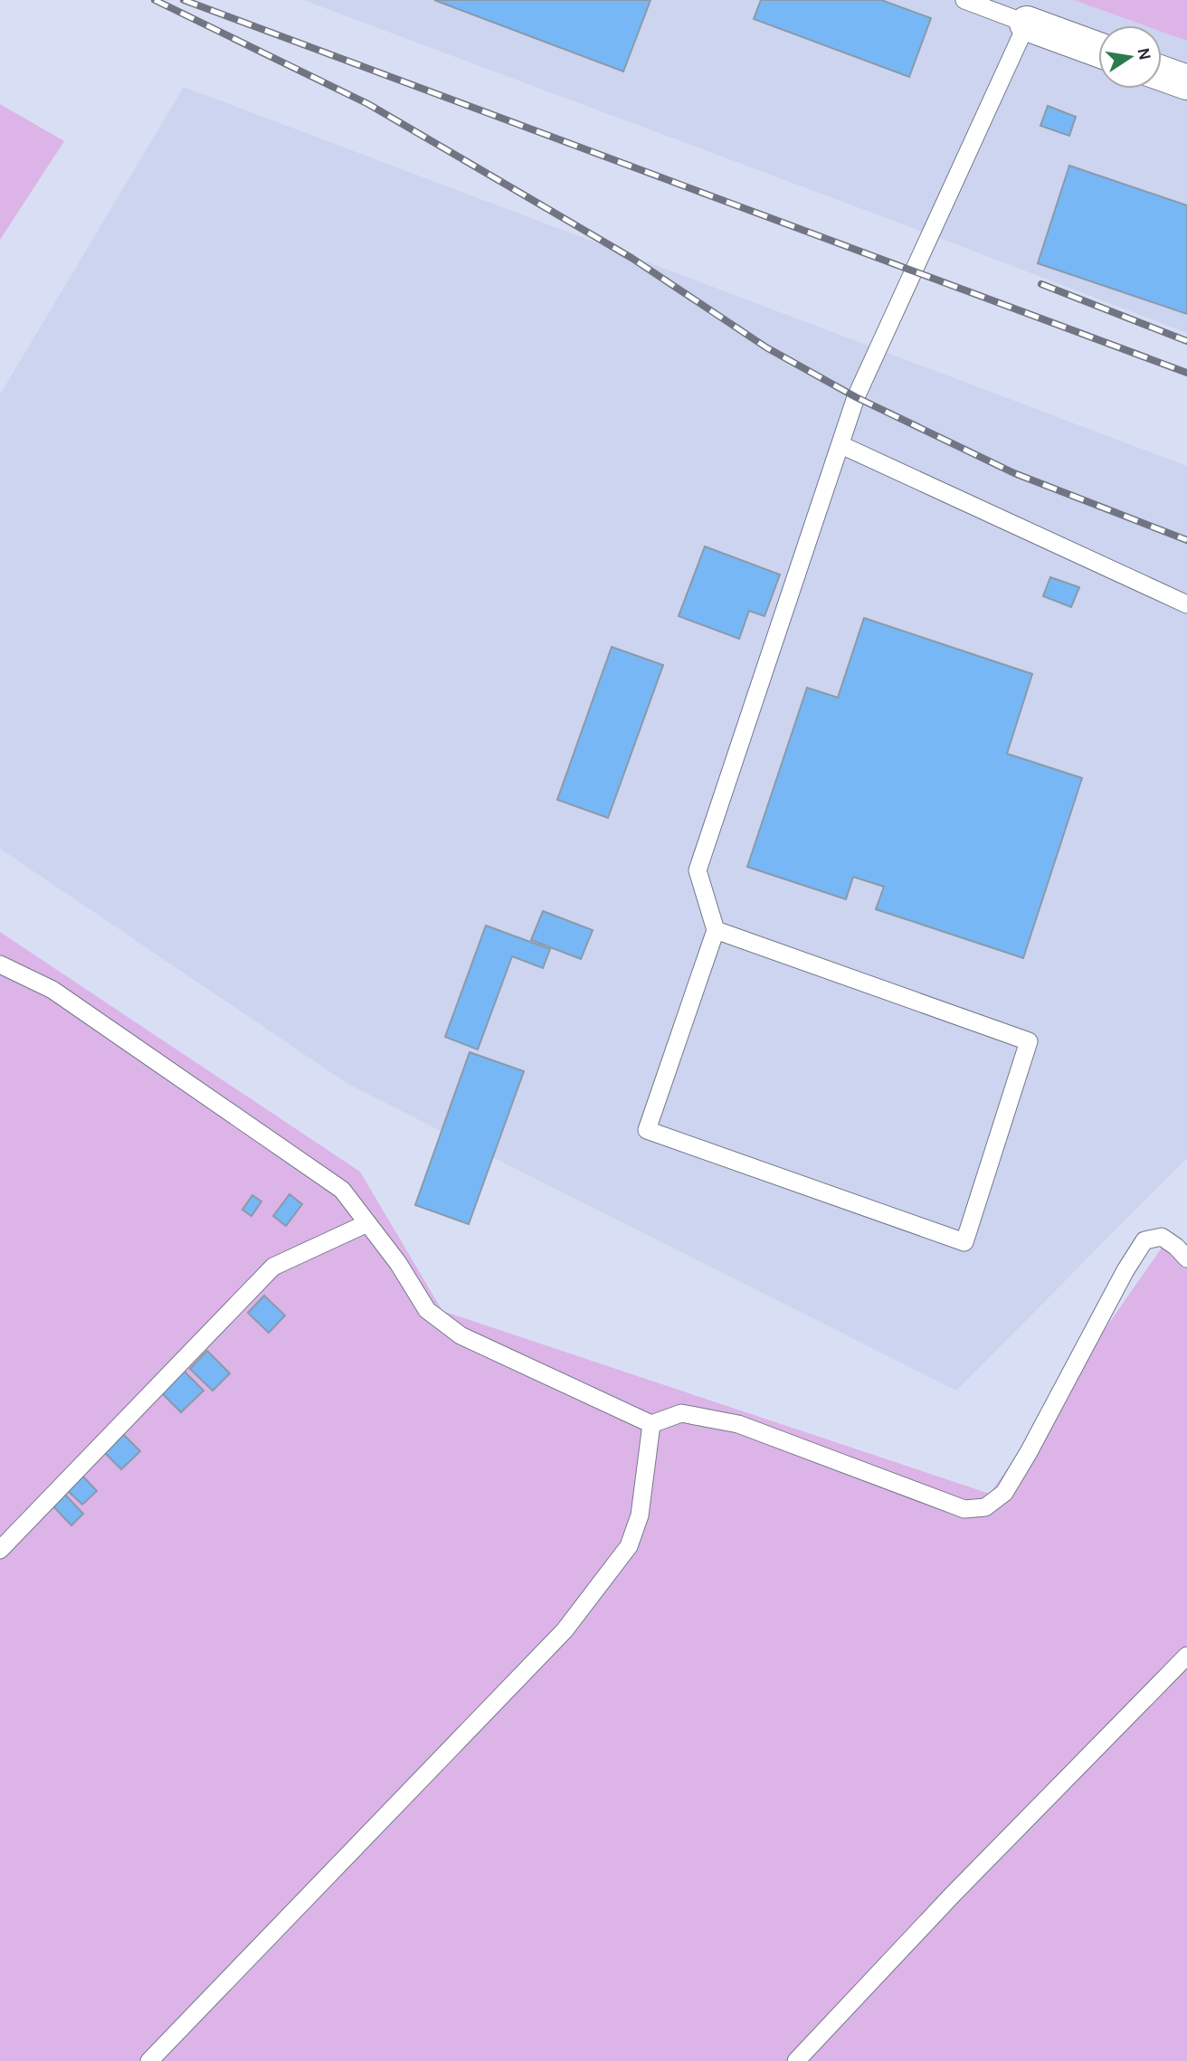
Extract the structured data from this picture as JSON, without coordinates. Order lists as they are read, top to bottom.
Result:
{
  "north": "right"
}
